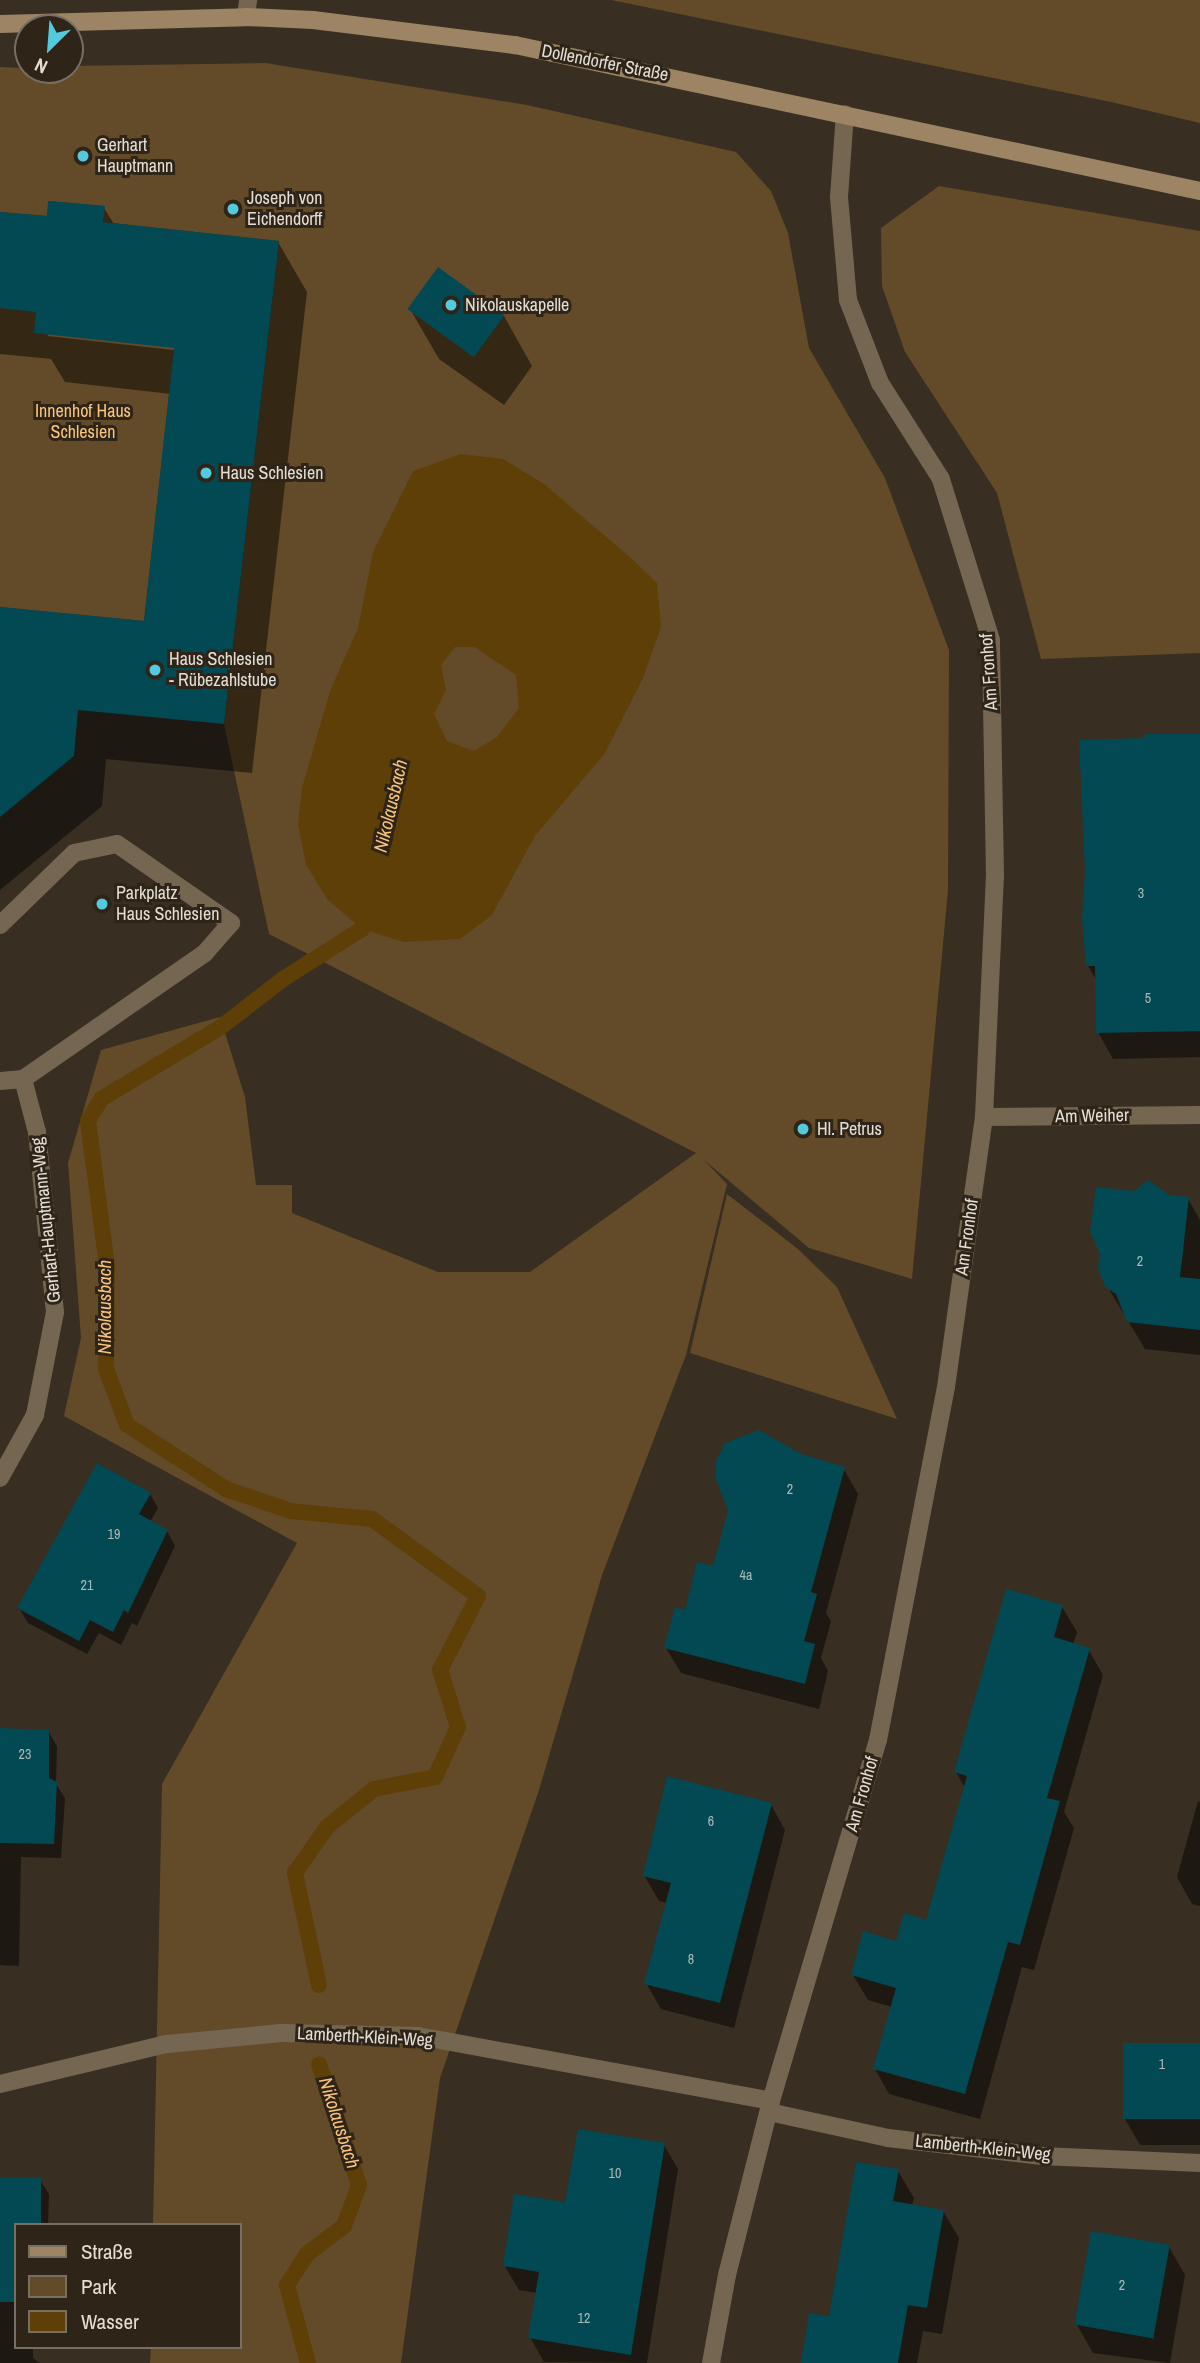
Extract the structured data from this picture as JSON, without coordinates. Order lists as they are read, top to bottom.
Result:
{
  "streets": {
    "main road": ["Dollendorfer Straße"],
    "street": [
      "Am Fronhof",
      "Am Weiher",
      "Gerhart-Hauptmann-Weg",
      "Lamberth-Klein-Weg"
    ]
  },
  "crossings": [
    ["Dollendorfer Straße", "Am Fronhof"],
    ["Am Fronhof", "Am Weiher"],
    ["Am Fronhof", "Lamberth-Klein-Weg"]
  ],
  "water": ["Nikolausbach"],
  "parks": ["Innenhof Haus Schlesien"],
  "places": [
    "Gerhart Hauptmann",
    "Joseph von Eichendorff",
    "Nikolauskapelle",
    "Haus Schlesien",
    "Haus Schlesien - Rübezahlstube",
    "Parkplatz Haus Schlesien",
    "Hl. Petrus"
  ],
  "house_numbers": [
    "3",
    "5",
    "2",
    "2",
    "19",
    "4a",
    "21",
    "23",
    "6",
    "8",
    "1",
    "10",
    "2",
    "12"
  ],
  "legend": ["Straße", "Park", "Wasser"],
  "north": "bottom left"
}
